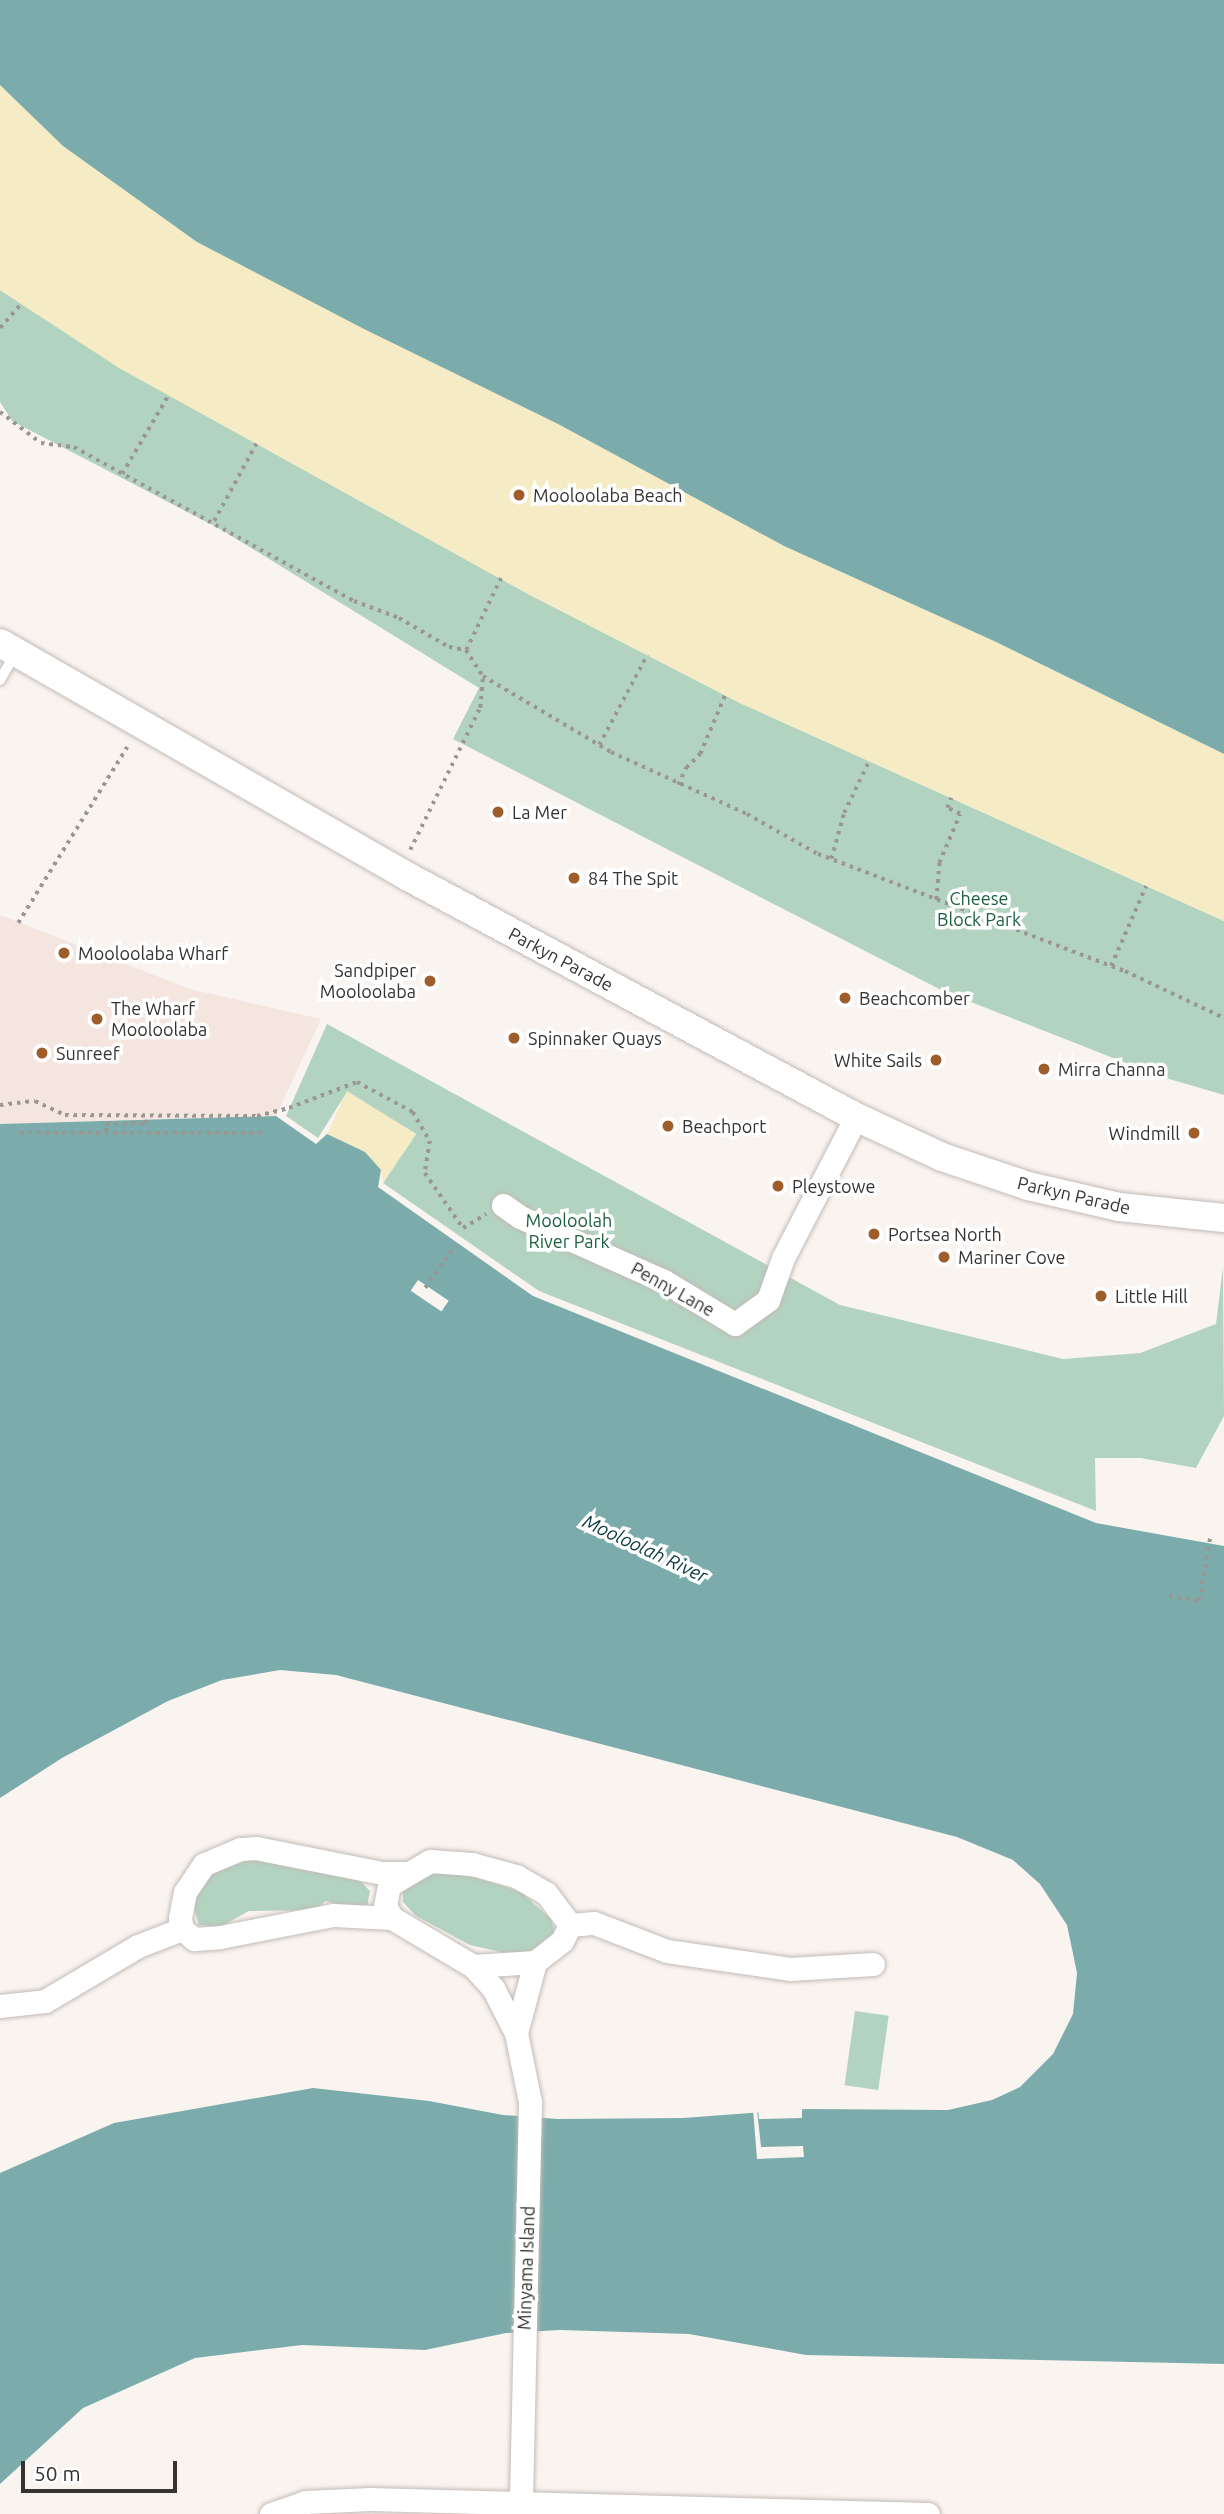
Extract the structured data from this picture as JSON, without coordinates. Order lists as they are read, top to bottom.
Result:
{
  "streets": {
    "street": ["Parkyn Parade", "Penny Lane", "Minyama Island"]
  },
  "crossings": [
    ["Parkyn Parade", "Penny Lane"]
  ],
  "water": ["Mooloolah River"],
  "parks": ["Cheese Block Park", "Mooloolah River Park"],
  "places": [
    "Mooloolaba Beach",
    "La Mer",
    "84 The Spit",
    "Mooloolaba Wharf",
    "Sandpiper Mooloolaba",
    "Beachcomber",
    "The Wharf Mooloolaba",
    "Spinnaker Quays",
    "Sunreef",
    "White Sails",
    "Mirra Channa",
    "Beachport",
    "Windmill",
    "Pleystowe",
    "Portsea North",
    "Mariner Cove",
    "Little Hill"
  ],
  "scale_bar": "50 m"
}
